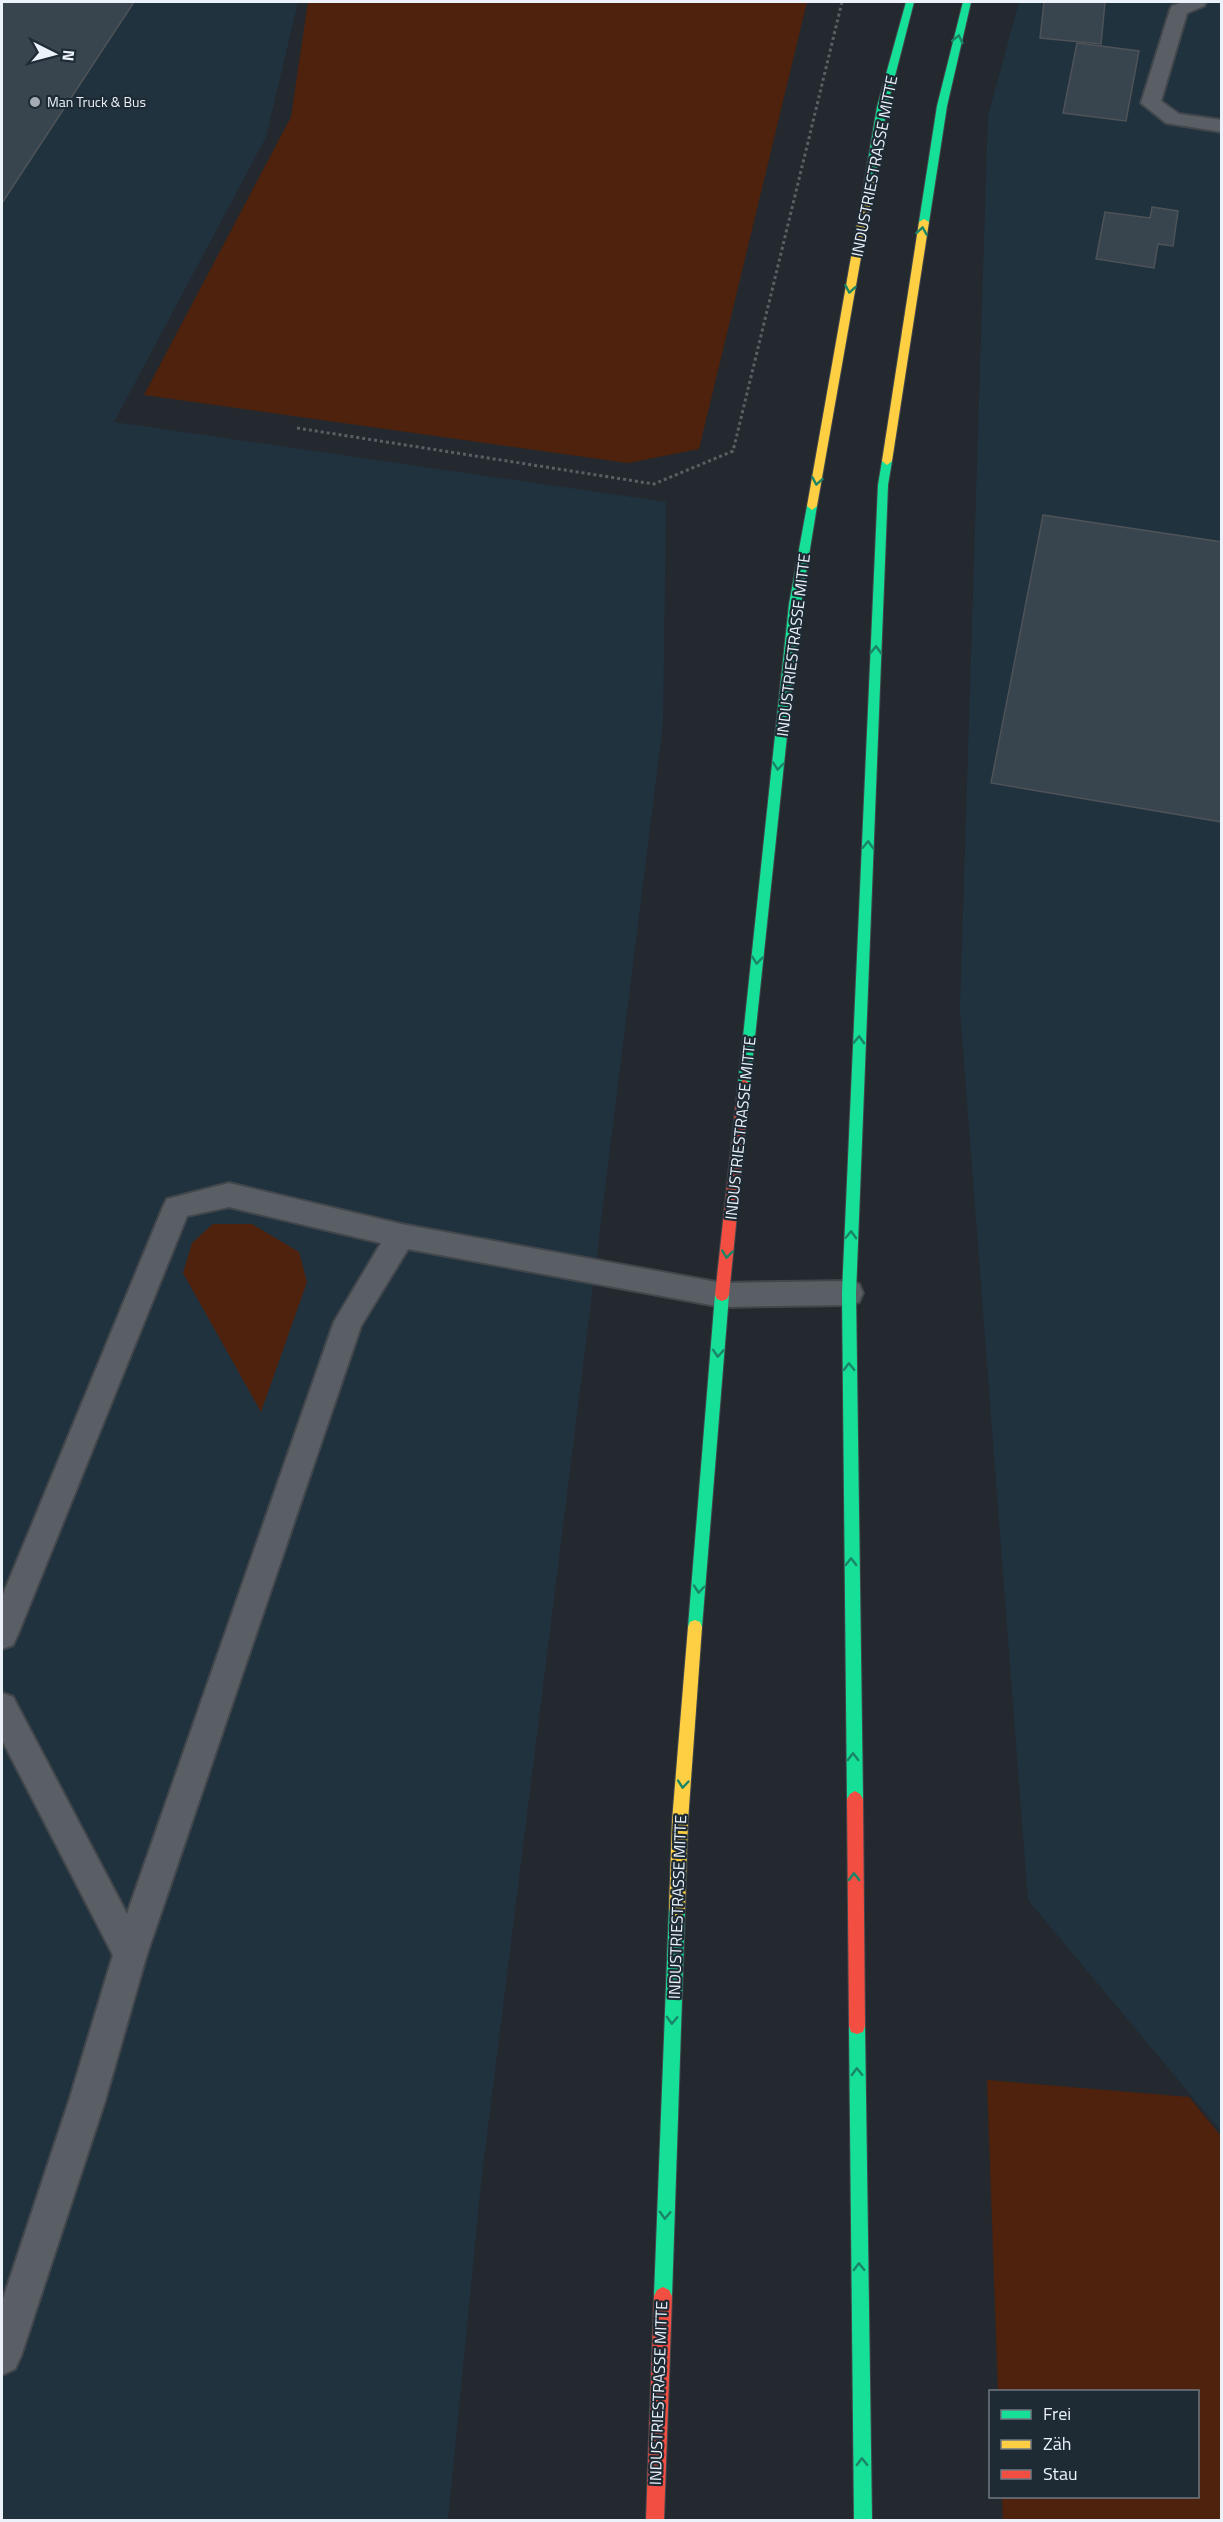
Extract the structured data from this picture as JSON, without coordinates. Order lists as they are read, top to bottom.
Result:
{
  "streets": {
    "main road": ["INDUSTRIESTRASSE MITTE"]
  },
  "places": ["Man Truck & Bus"],
  "legend": ["Frei", "Zäh", "Stau"],
  "north": "right"
}
